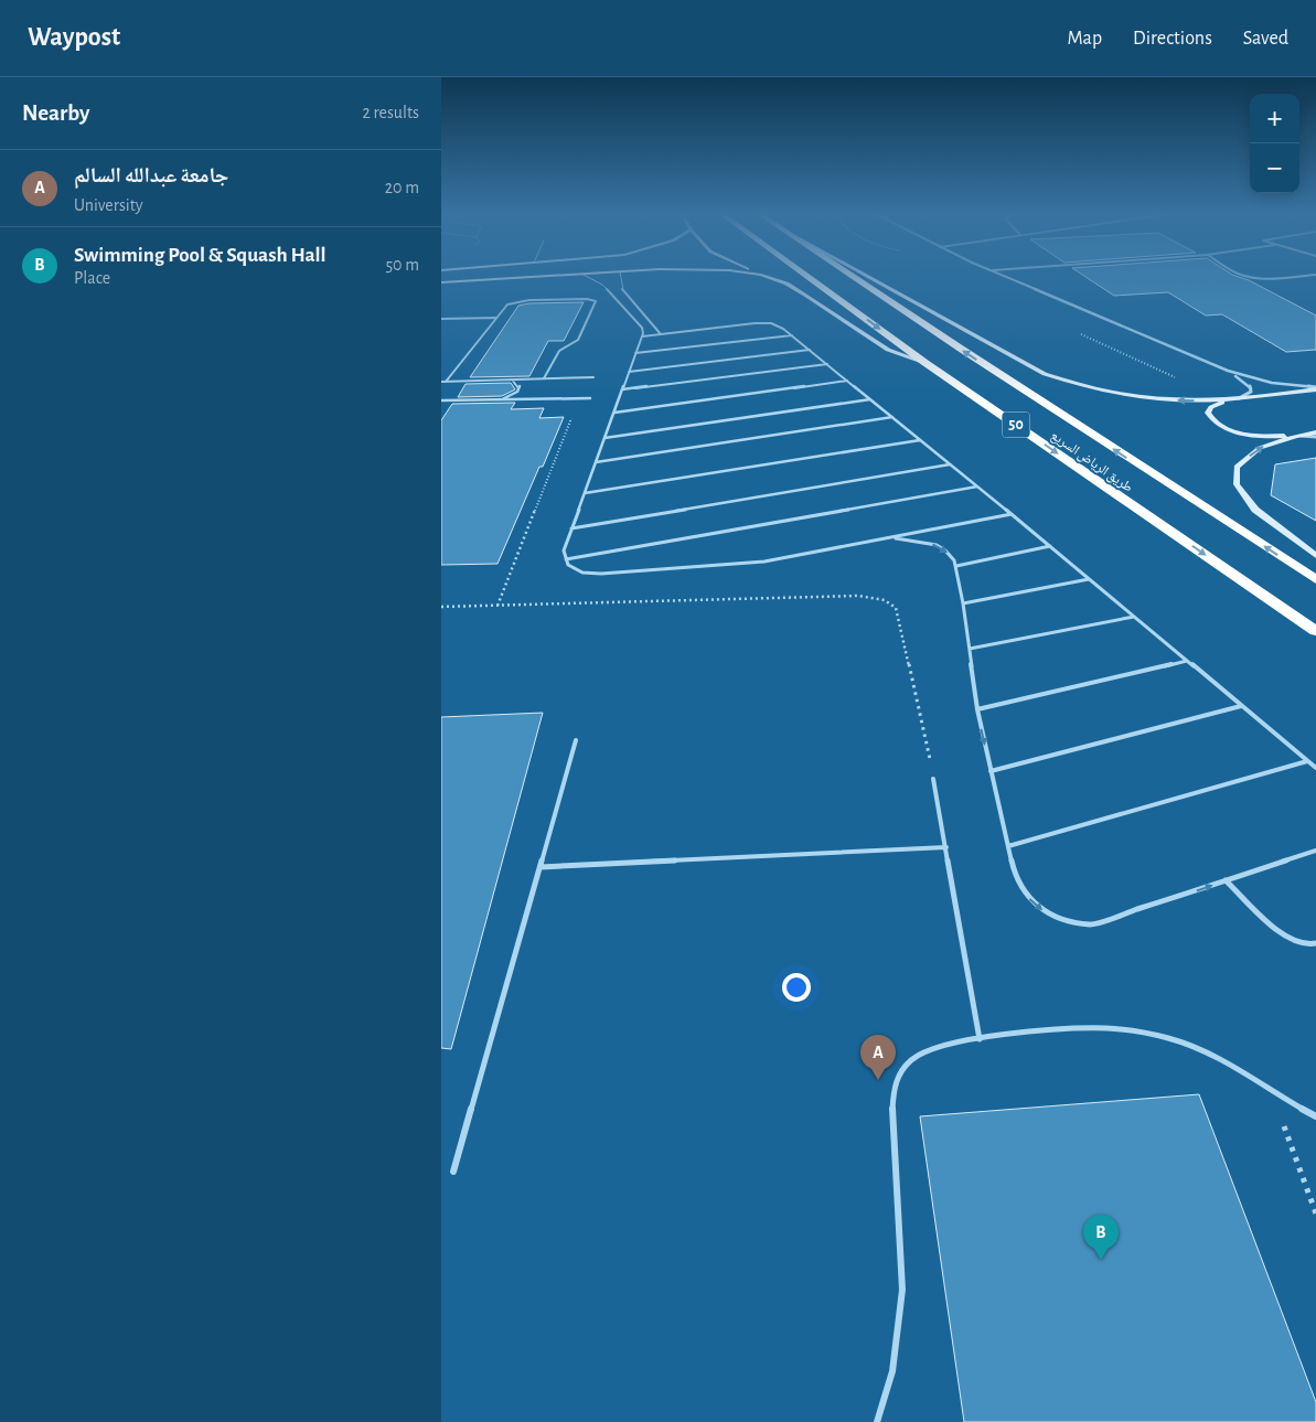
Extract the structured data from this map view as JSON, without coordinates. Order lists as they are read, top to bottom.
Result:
{
  "streets": {
    "highway": ["50", "طريق الرياض السريع"]
  },
  "page": {
    "header": "Waypost",
    "nav": ["Map", "Directions", "Saved"],
    "heading": ["Nearby", "2 results"],
    "map_buttons": ["+", "−"],
    "list": [
      {
        "mark": "A",
        "name": "جامعة عبدالله السالم",
        "note": "University",
        "value": "20 m"
      },
      {
        "mark": "B",
        "name": "Swimming Pool & Squash Hall",
        "note": "Place",
        "value": "50 m"
      }
    ],
    "pins": ["A", "B"]
  }
}
